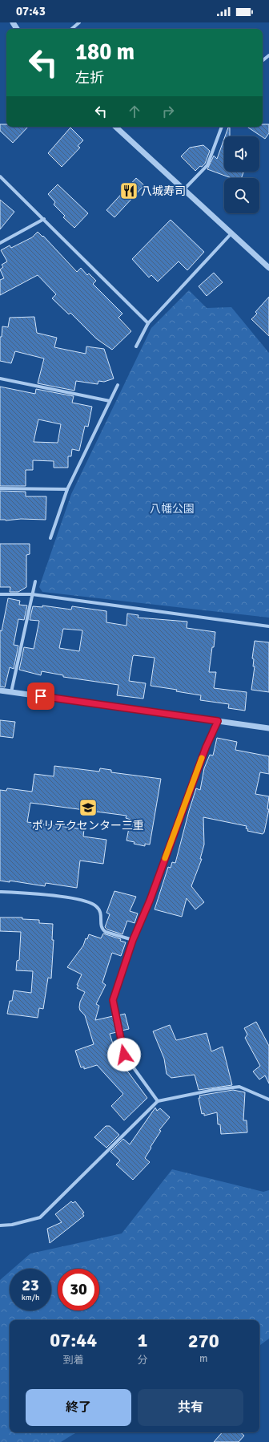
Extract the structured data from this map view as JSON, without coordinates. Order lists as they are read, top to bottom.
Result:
{
  "parks": ["八幡公園"],
  "places": {
    "restaurant": ["八城寿司"],
    "school or university": ["ポリテクセンター三重"]
  },
  "page": {
    "status": "07:43",
    "turn": ["180 m", "左折"],
    "speed": "23 km/h",
    "limit": "30",
    "eta": [
      "07:44",
      "到着",
      "1",
      "分",
      "270",
      "m"
    ],
    "buttons": ["終了", "共有"]
  }
}
